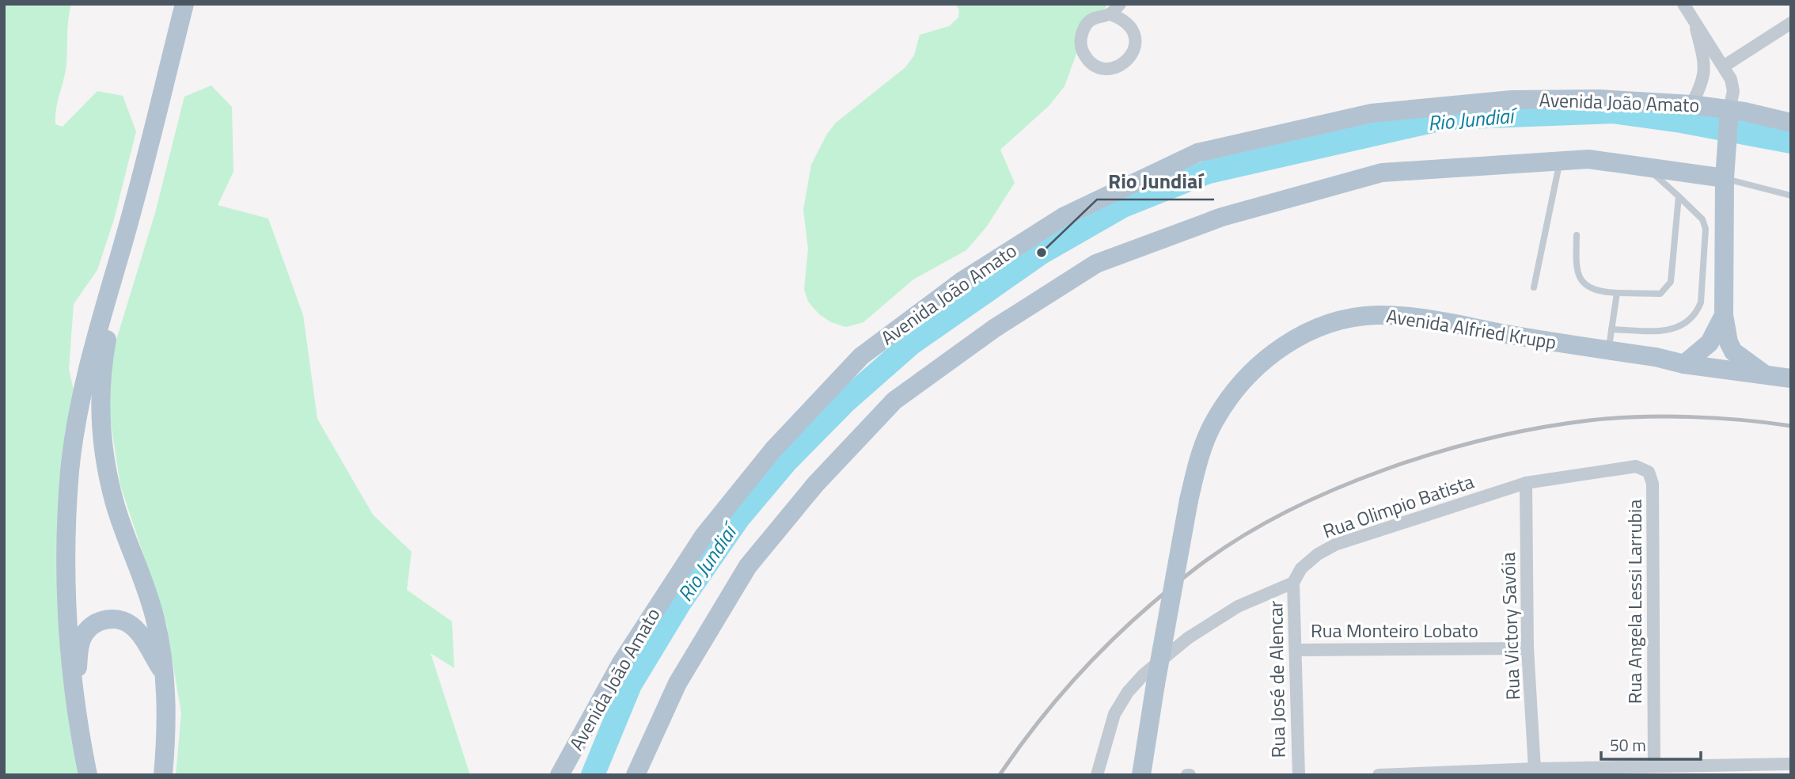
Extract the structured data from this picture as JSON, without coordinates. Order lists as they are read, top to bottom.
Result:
{
  "streets": {
    "main road": ["Avenida João Amato", "Avenida Alfried Krupp"],
    "street": [
      "Rua Olimpio Batista",
      "Rua Angela Lessi Larrubia",
      "Rua Victory Savóia",
      "Rua Monteiro Lobato",
      "Rua José de Alencar"
    ]
  },
  "crossings": [
    ["Rua Olimpio Batista", "Rua Angela Lessi Larrubia"],
    ["Rua Olimpio Batista", "Rua Victory Savóia"],
    ["Rua Olimpio Batista", "Rua José de Alencar"],
    ["Rua Victory Savóia", "Rua Monteiro Lobato"],
    ["Rua Monteiro Lobato", "Rua José de Alencar"]
  ],
  "water": ["Rio Jundiaí"],
  "places": ["Rio Jundiaí"],
  "scale_bar": "50 m"
}
